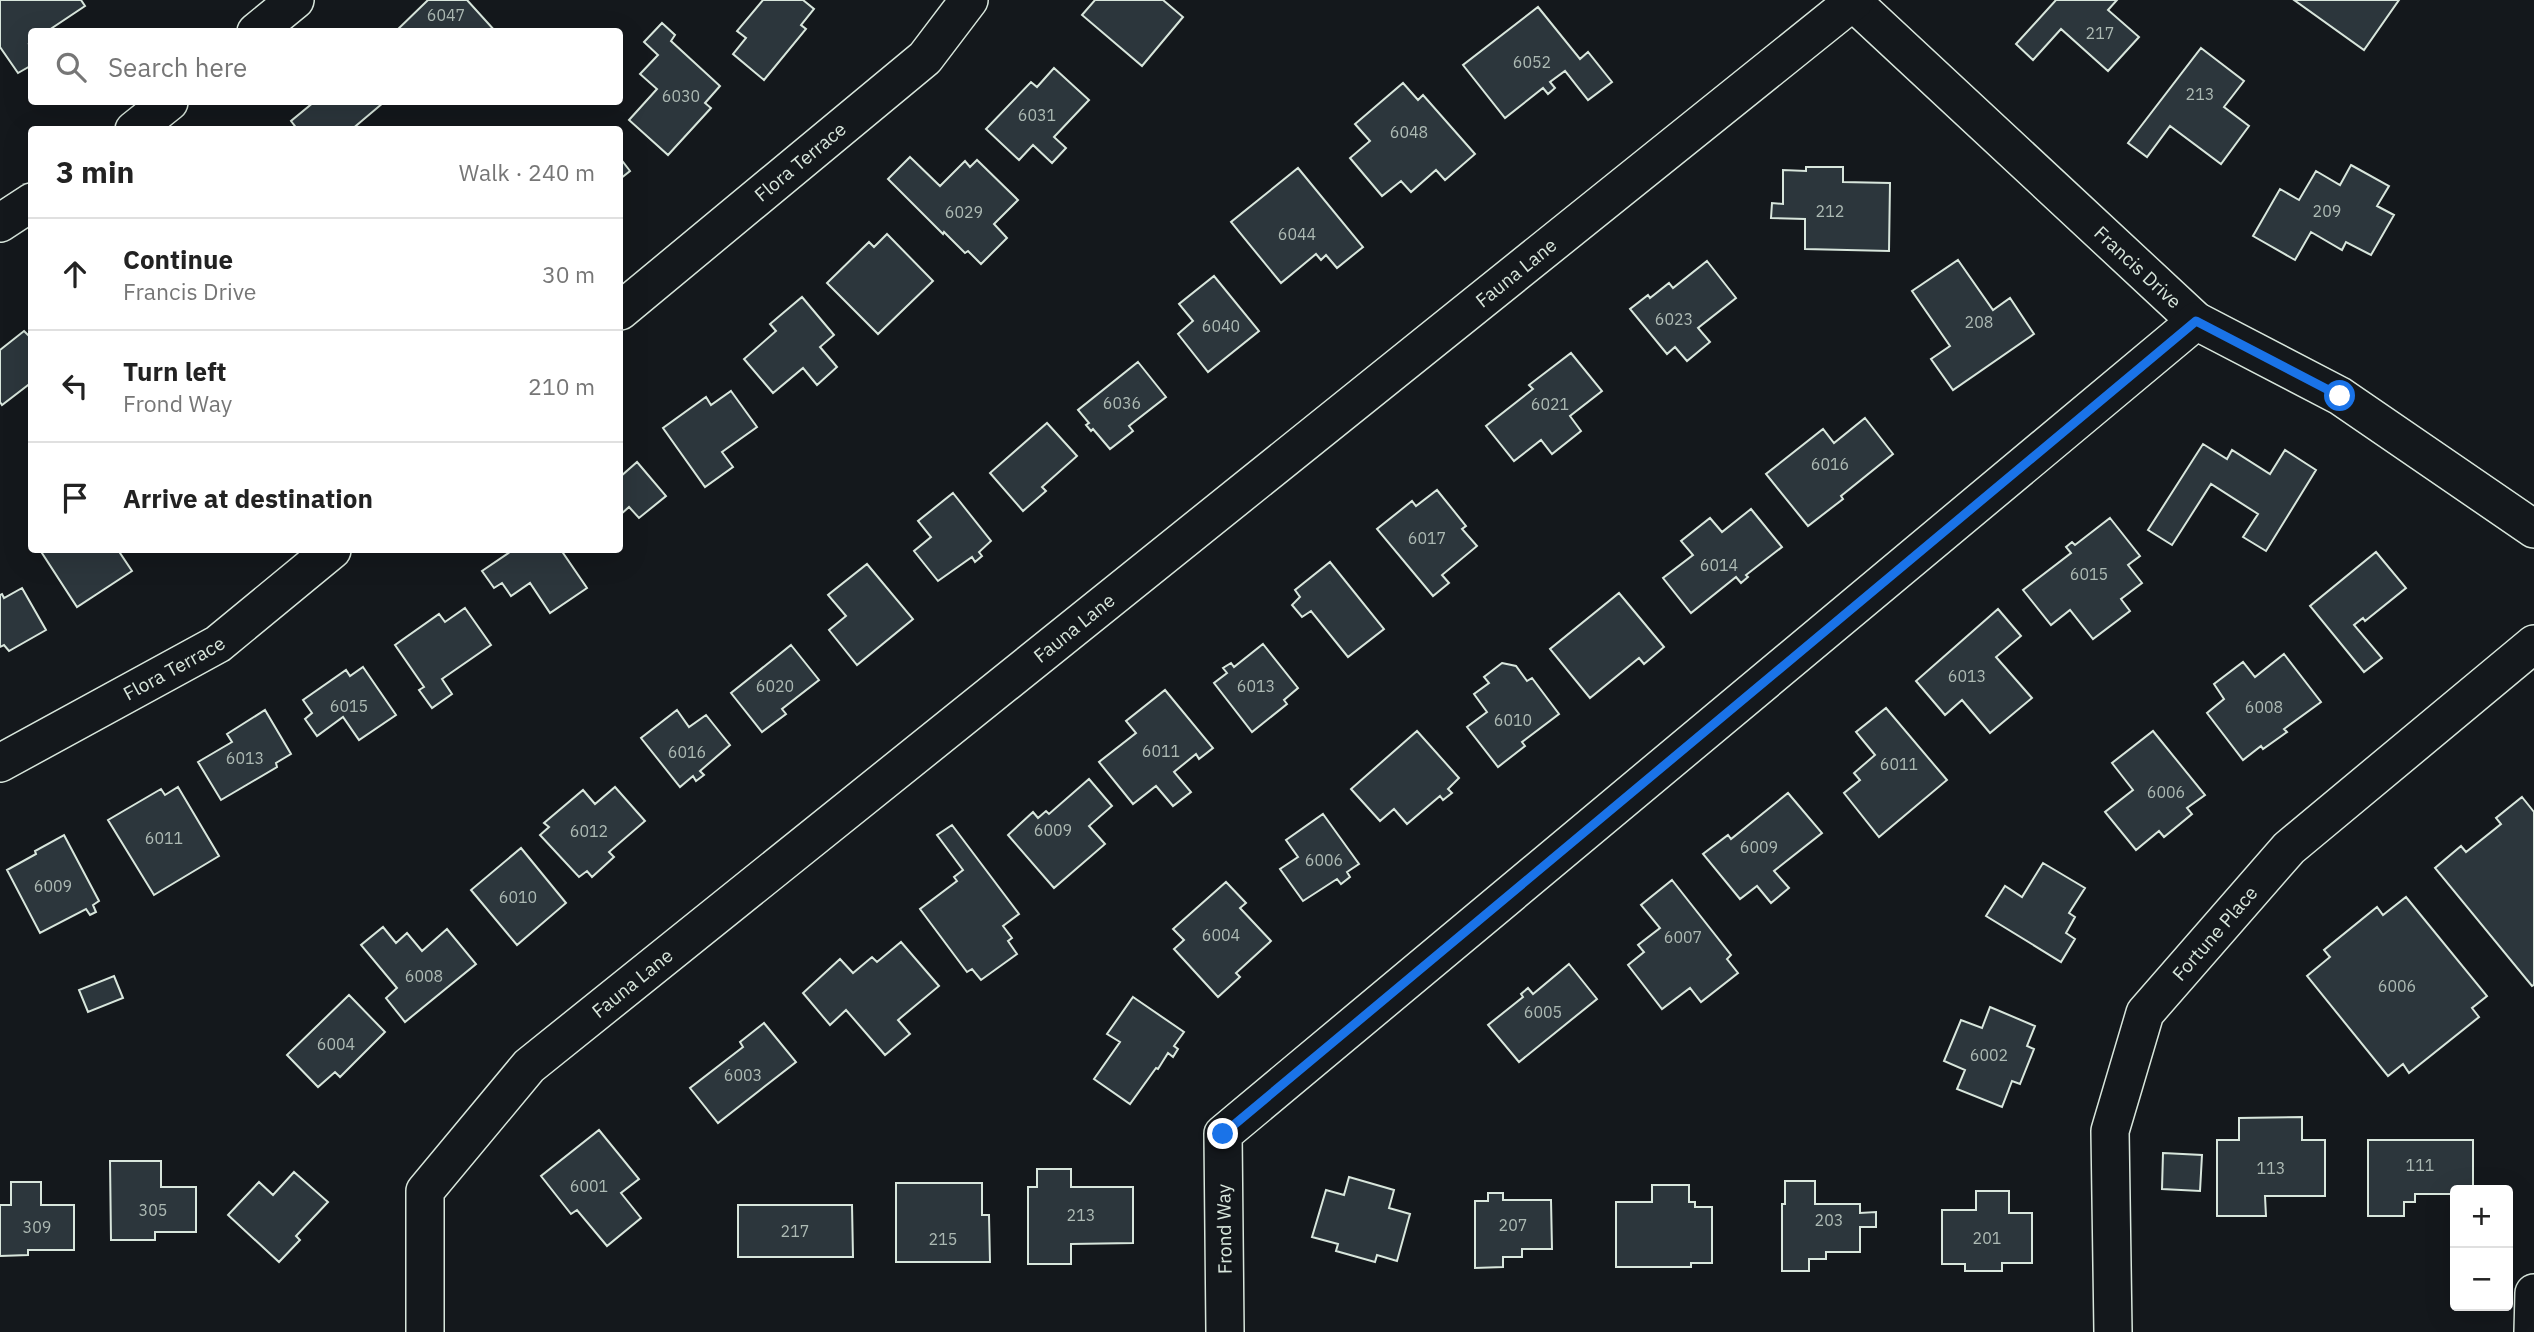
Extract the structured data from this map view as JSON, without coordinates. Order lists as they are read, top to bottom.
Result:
{
  "streets": {
    "street": [
      "Flora Terrace",
      "Francis Drive",
      "Fauna Lane",
      "Fortune Place",
      "Frond Way"
    ]
  },
  "crossings": [
    ["Francis Drive", "Fauna Lane"],
    ["Francis Drive", "Frond Way"]
  ],
  "house_numbers": [
    "6047",
    "217",
    "6052",
    "213",
    "6030",
    "6031",
    "6048",
    "212",
    "209",
    "6029",
    "6044",
    "6023",
    "208",
    "6040",
    "6036",
    "6021",
    "6016",
    "6017",
    "6014",
    "6015",
    "6013",
    "6020",
    "6013",
    "6015",
    "6008",
    "6010",
    "6011",
    "6016",
    "6013",
    "6011",
    "6006",
    "6009",
    "6012",
    "6011",
    "6009",
    "6006",
    "6009",
    "6010",
    "6004",
    "6007",
    "6008",
    "6006",
    "6005",
    "6004",
    "6002",
    "6003",
    "111",
    "113",
    "6001",
    "305",
    "213",
    "203",
    "207",
    "309",
    "217",
    "201",
    "215"
  ],
  "page": {
    "search": "Search here",
    "heading": ["3 min", "Walk · 240 m"],
    "list": [
      ["Continue", "Francis Drive", "30 m"],
      ["Turn left", "Frond Way", "210 m"],
      "Arrive at destination"
    ],
    "map_buttons": ["+", "−"]
  }
}
